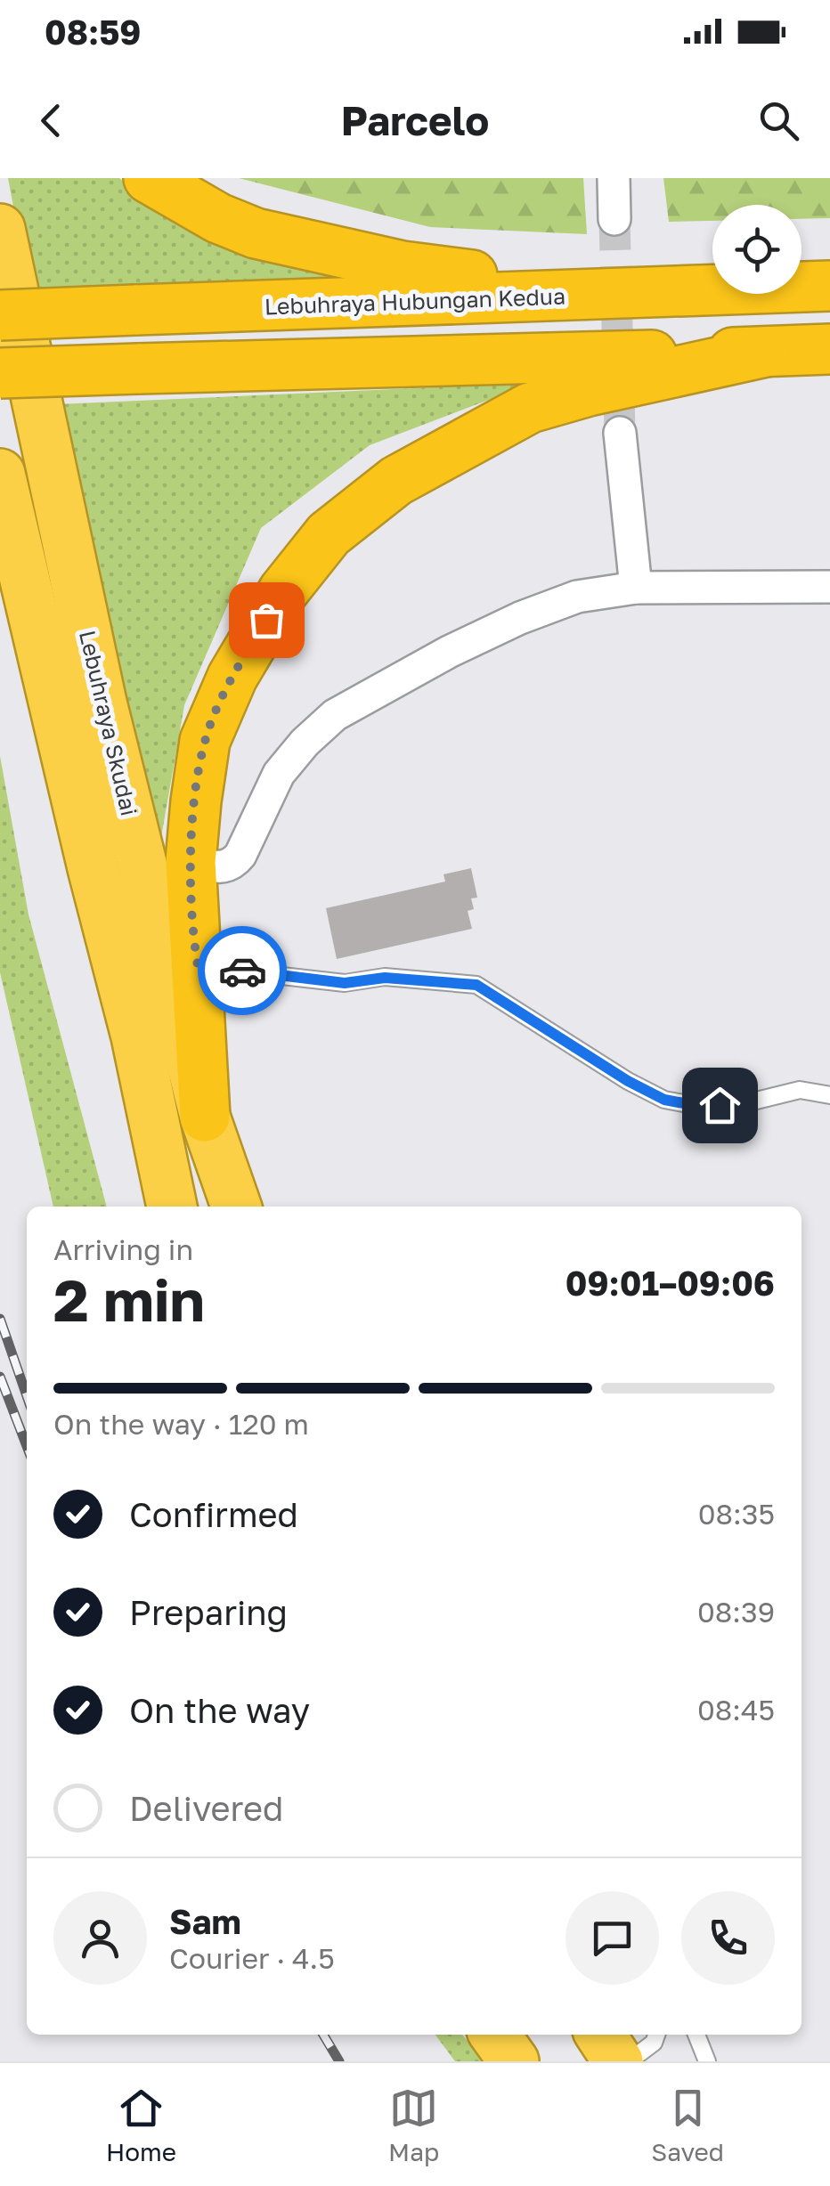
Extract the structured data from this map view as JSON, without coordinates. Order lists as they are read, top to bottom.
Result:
{
  "streets": {
    "highway": ["Lebuhraya Hubungan Kedua", "Lebuhraya Skudai"]
  },
  "page": {
    "status": "08:59",
    "header": "Parcelo",
    "heading": ["2 min", "Arriving in", "09:01–09:06"],
    "panel": ["Sam", "Courier · 4.5"],
    "bar": "On the way · 120 m",
    "list": [
      ["Confirmed", "08:35"],
      ["Preparing", "08:39"],
      ["On the way", "08:45"],
      "Delivered"
    ],
    "tabs": ["Home", "Map", "Saved"]
  }
}
